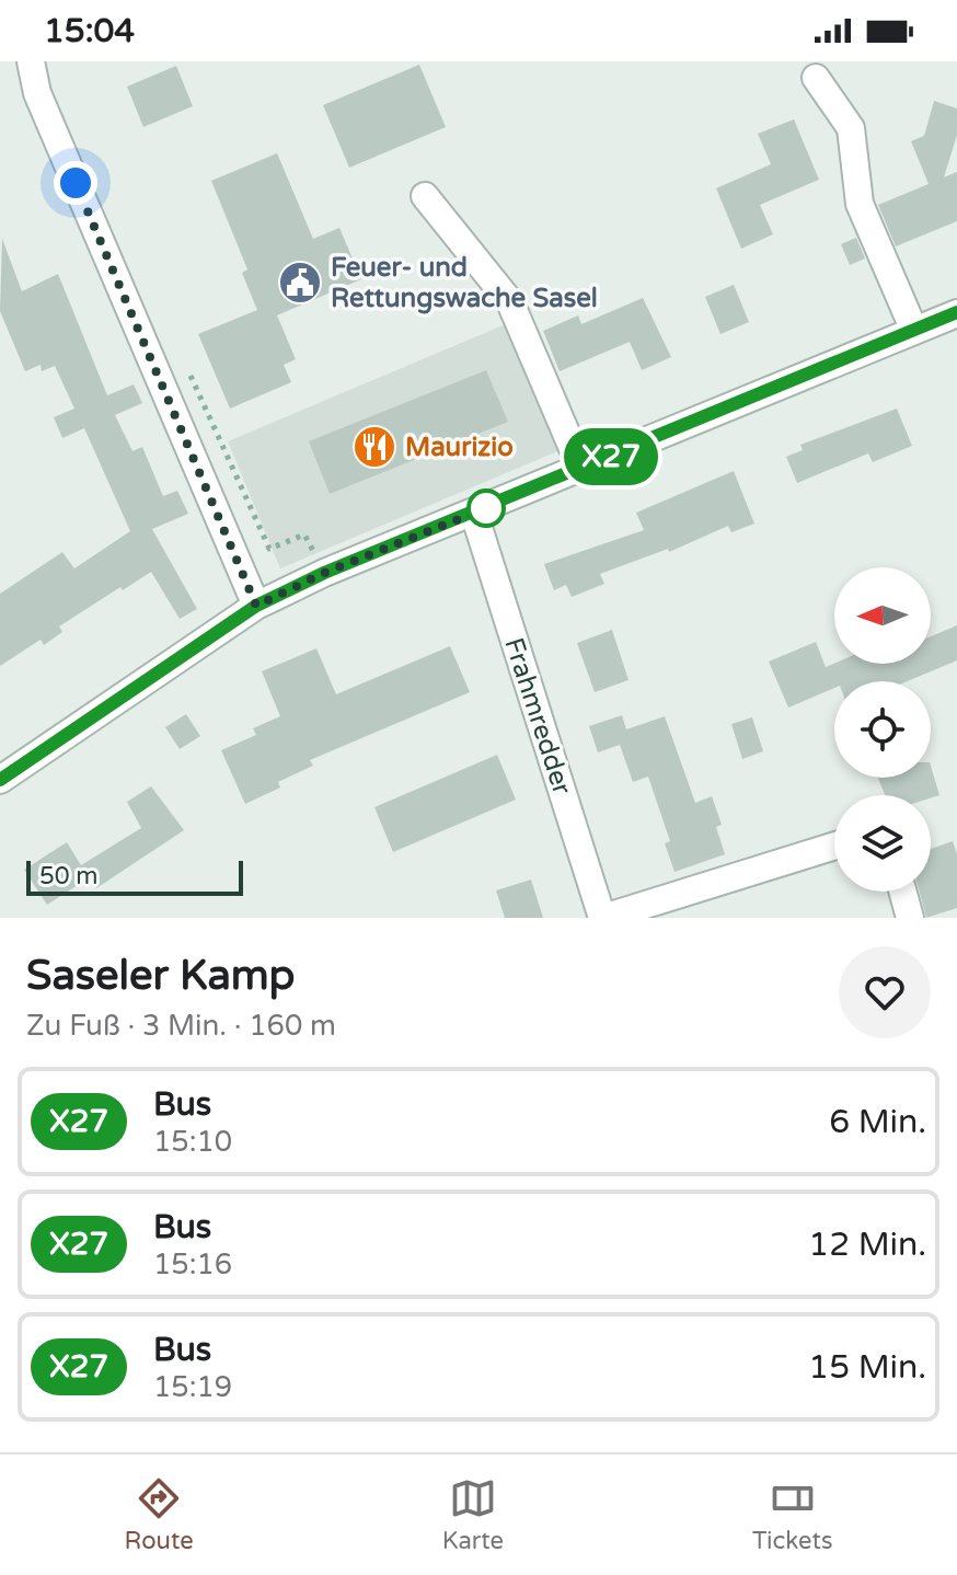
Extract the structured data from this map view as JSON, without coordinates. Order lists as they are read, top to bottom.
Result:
{
  "streets": {
    "street": ["Frahmredder"]
  },
  "places": {
    "public building": ["Feuer- und Rettungswache Sasel"],
    "restaurant": ["Maurizio"]
  },
  "lines": ["bus line X27"],
  "scale_bar": "50 m",
  "north": "left",
  "page": {
    "status": "15:04",
    "on_map": "X27",
    "scale": "50 m",
    "heading": ["Saseler Kamp", "Zu Fuß · 3 Min. · 160 m"],
    "list": [
      {
        "mark": "X27",
        "name": "Bus",
        "note": "15:10",
        "value": "6 Min."
      },
      {
        "mark": "X27",
        "name": "Bus",
        "note": "15:16",
        "value": "12 Min."
      },
      {
        "mark": "X27",
        "name": "Bus",
        "note": "15:19",
        "value": "15 Min."
      }
    ],
    "tabs": ["Route", "Karte", "Tickets"]
  }
}
